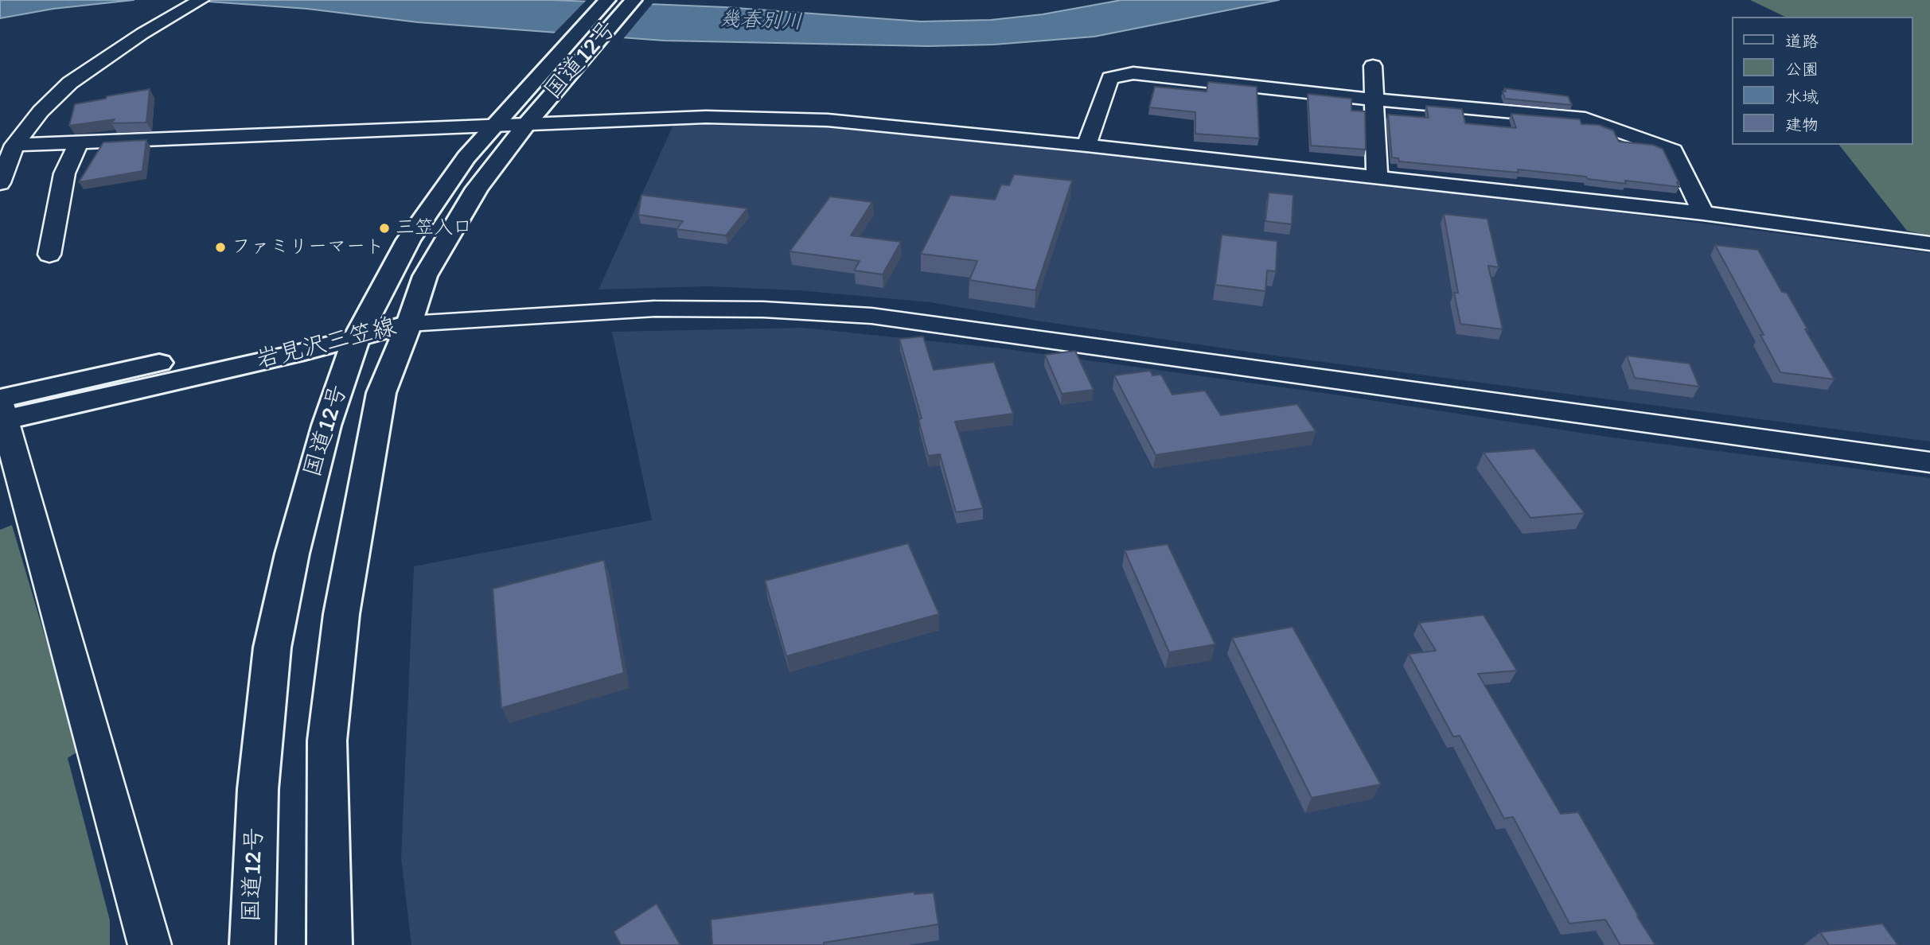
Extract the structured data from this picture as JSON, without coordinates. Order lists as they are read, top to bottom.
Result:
{
  "streets": {
    "main road": ["国道12号", "岩見沢三笠線"]
  },
  "crossings": [
    ["国道12号", "岩見沢三笠線"]
  ],
  "water": ["幾春別川"],
  "places": ["三笠入口", "ファミリーマート"],
  "legend": [
    "道路",
    "公園",
    "水域",
    "建物"
  ]
}
